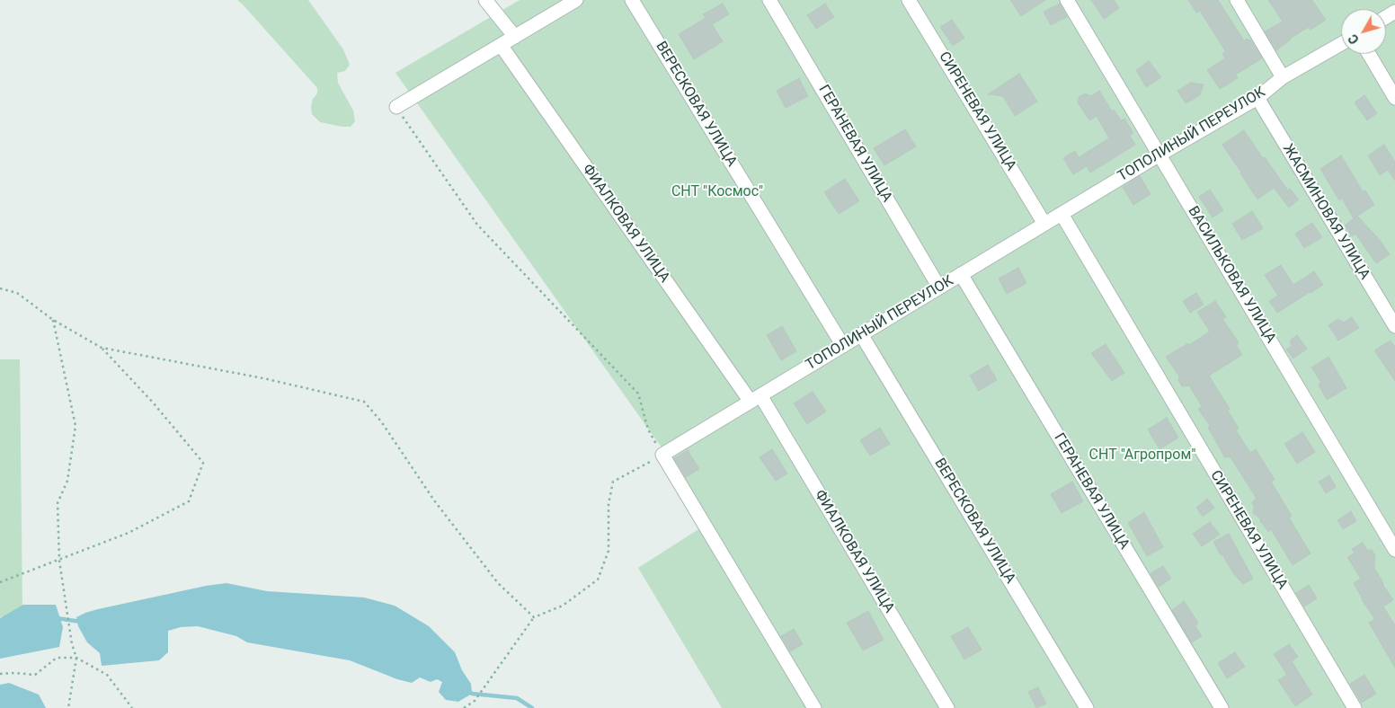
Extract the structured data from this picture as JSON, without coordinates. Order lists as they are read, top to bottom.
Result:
{
  "streets": {
    "lane": [
      "ВЕРЕСКОВАЯ УЛИЦА",
      "СИРЕНЕВАЯ УЛИЦА",
      "ТОПОЛИНЫЙ ПЕРЕУЛОК",
      "ГЕРАНЕВАЯ УЛИЦА",
      "ЖАСМИНОВАЯ УЛИЦА",
      "ФИАЛКОВАЯ УЛИЦА",
      "ВАСИЛЬКОВАЯ УЛИЦА"
    ]
  },
  "crossings": [
    ["ВЕРЕСКОВАЯ УЛИЦА", "ТОПОЛИНЫЙ ПЕРЕУЛОК"],
    ["СИРЕНЕВАЯ УЛИЦА", "ТОПОЛИНЫЙ ПЕРЕУЛОК"],
    ["ТОПОЛИНЫЙ ПЕРЕУЛОК", "ГЕРАНЕВАЯ УЛИЦА"],
    ["ТОПОЛИНЫЙ ПЕРЕУЛОК", "ЖАСМИНОВАЯ УЛИЦА"],
    ["ТОПОЛИНЫЙ ПЕРЕУЛОК", "ФИАЛКОВАЯ УЛИЦА"],
    ["ТОПОЛИНЫЙ ПЕРЕУЛОК", "ВАСИЛЬКОВАЯ УЛИЦА"]
  ],
  "parks": ["СНТ \"Космос\"", "СНТ \"Агропром\""],
  "north": "bottom left"
}
